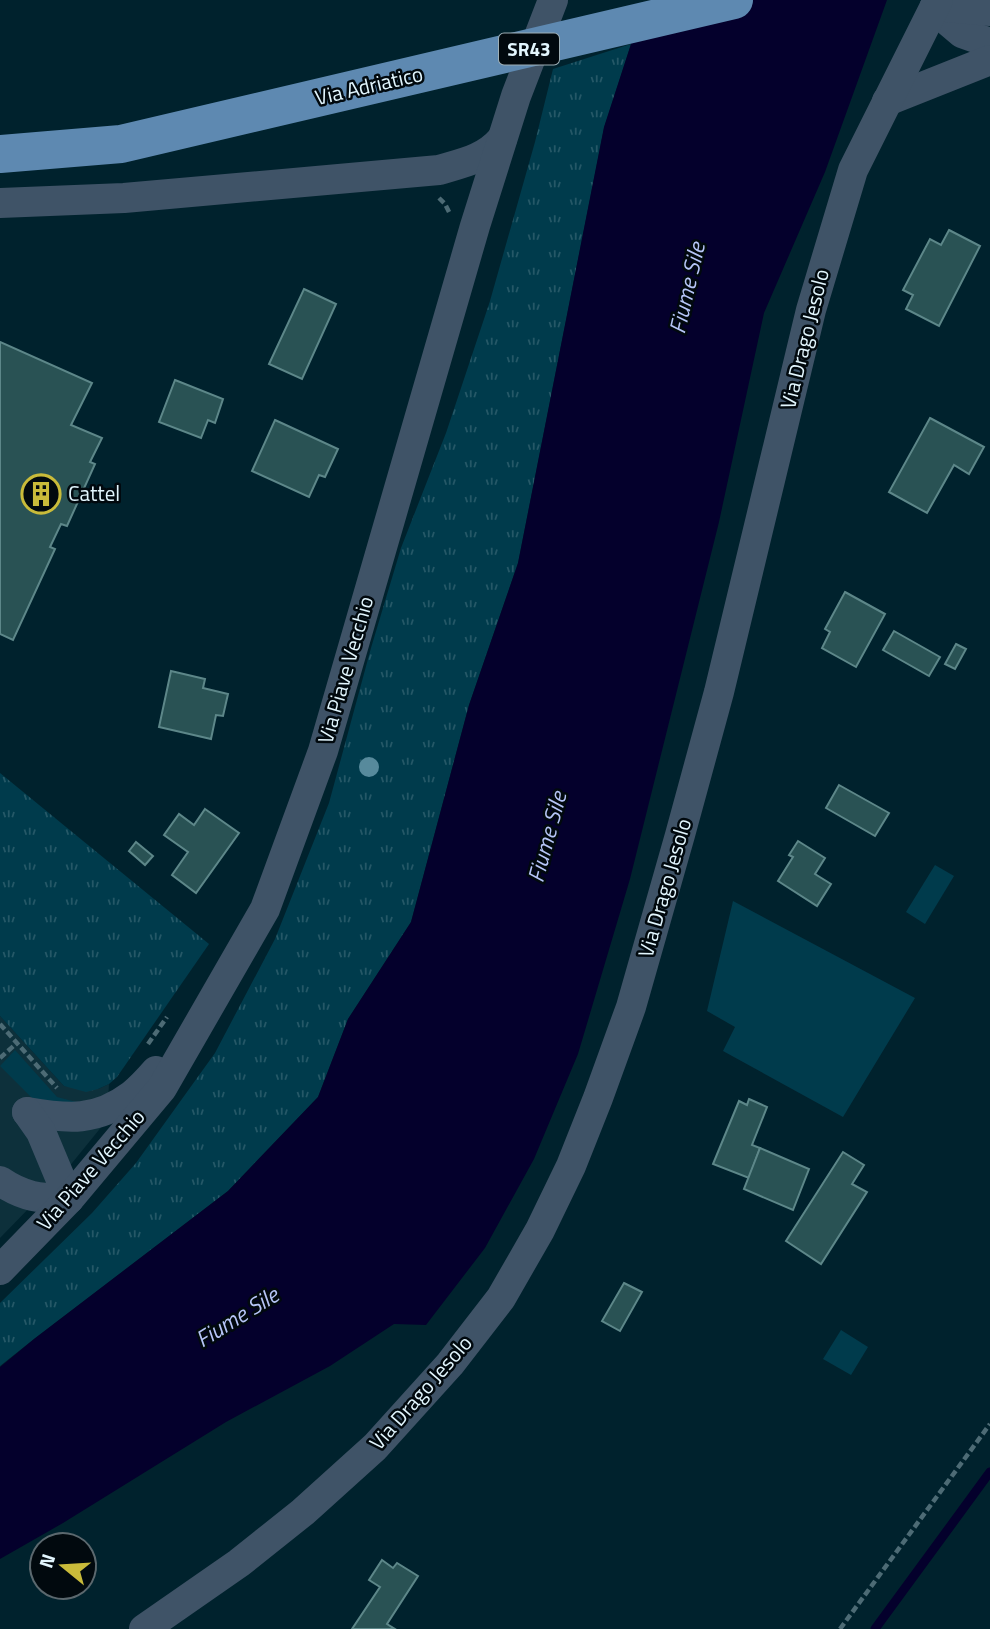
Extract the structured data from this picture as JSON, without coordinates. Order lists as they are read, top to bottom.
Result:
{
  "streets": {
    "main road": ["SR43", "Via Adriatico"],
    "street": ["Via Drago Jesolo", "Via Piave Vecchio"]
  },
  "water": ["Fiume Sile"],
  "places": {
    "building": ["Cattel"]
  },
  "north": "left"
}
